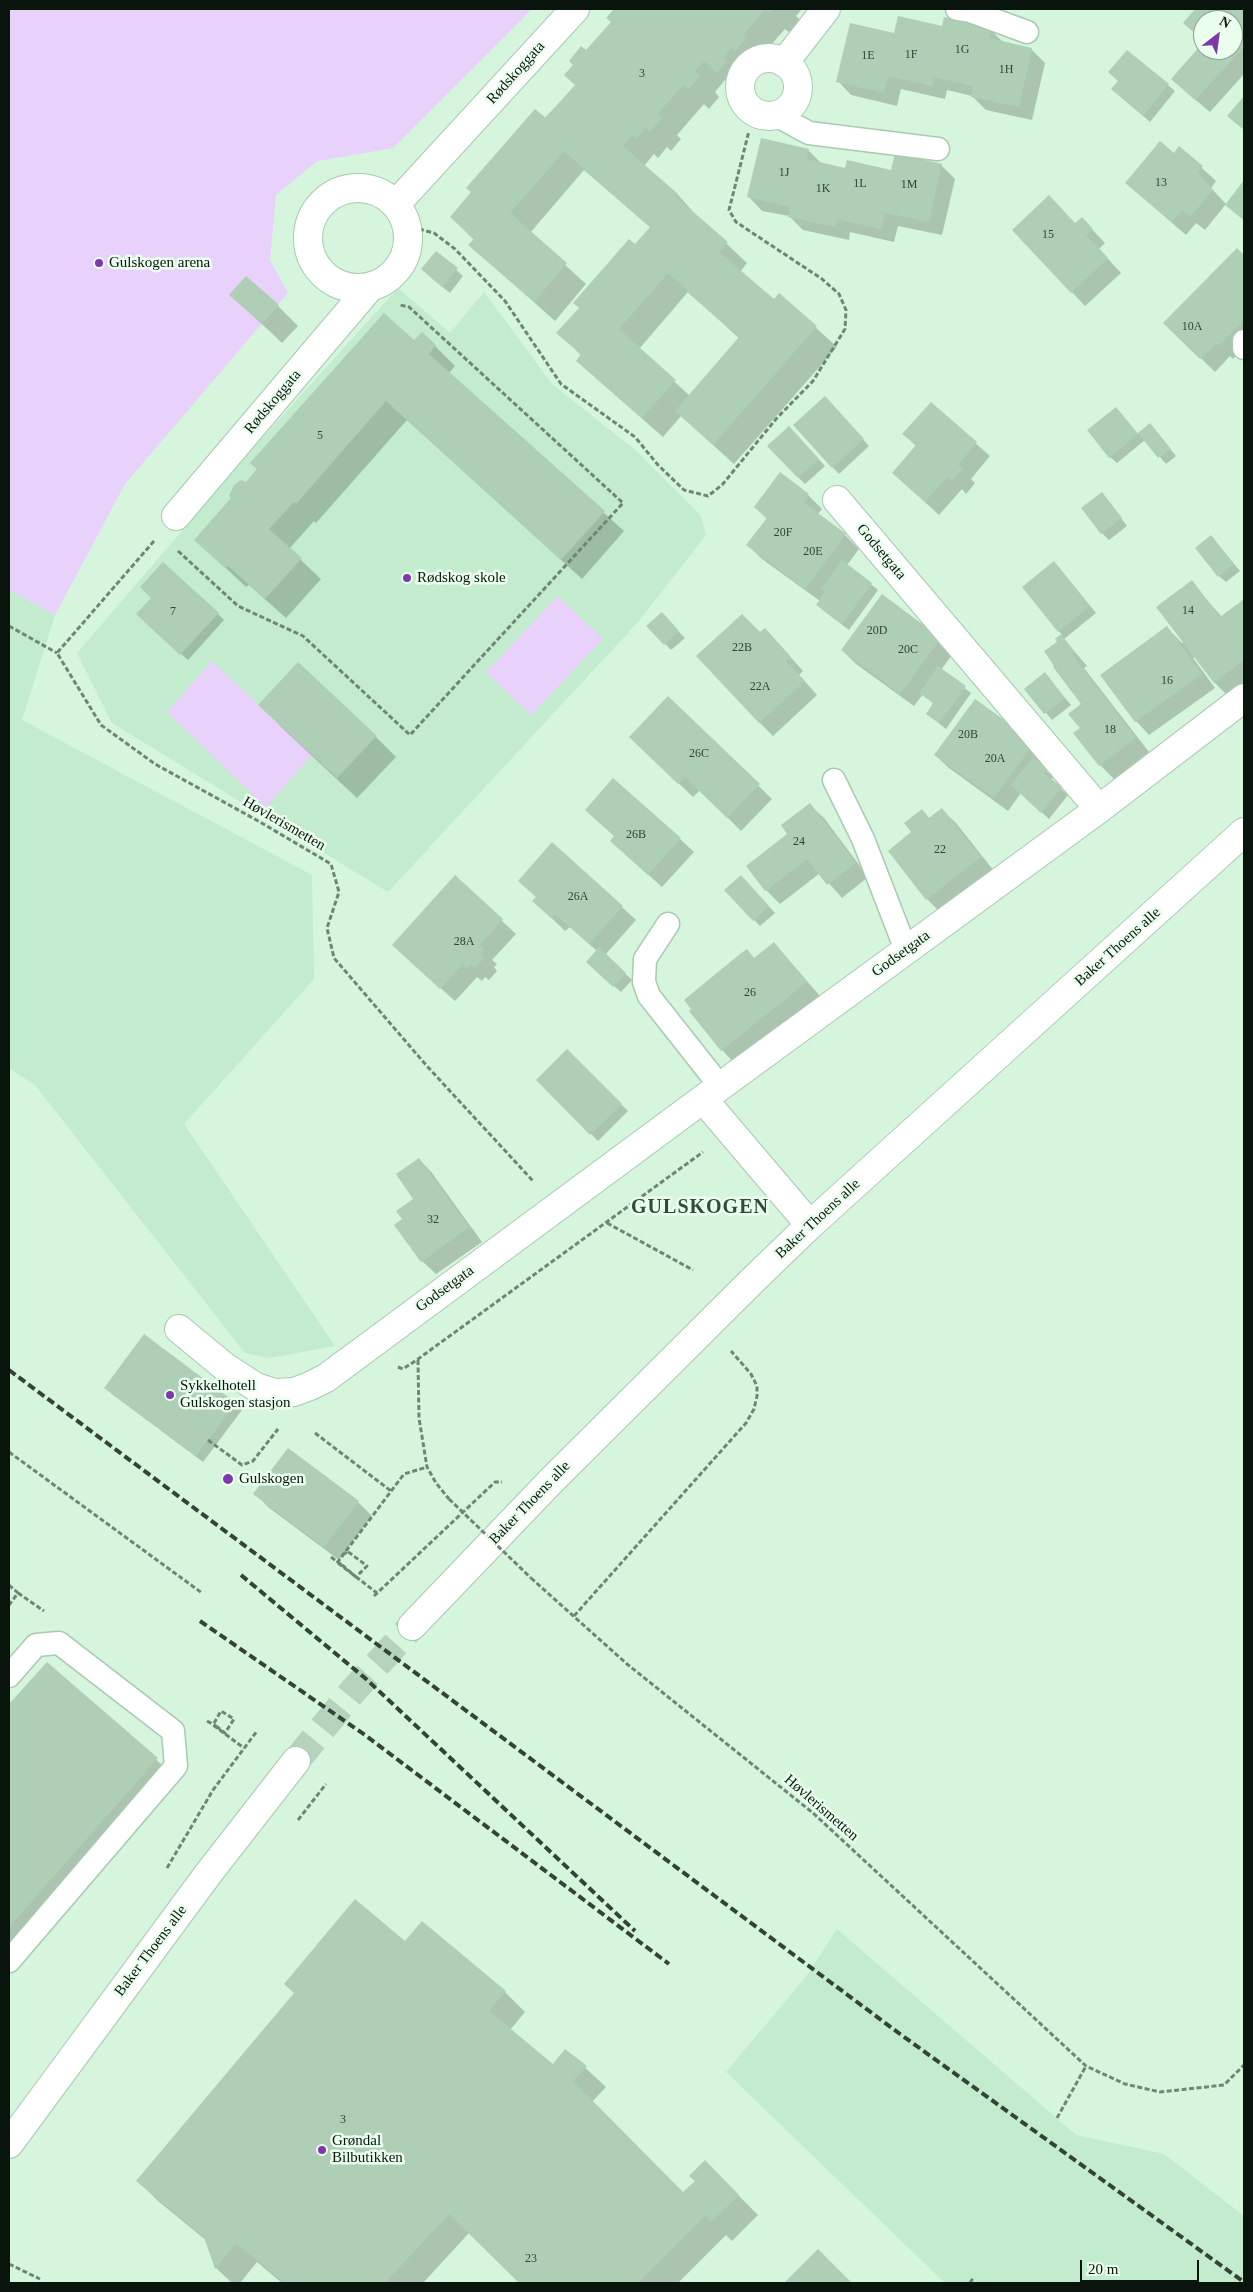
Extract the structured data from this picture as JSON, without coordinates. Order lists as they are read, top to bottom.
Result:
{
  "streets": {
    "street": ["Rødskoggata", "Godsetgata", "Baker Thoens alle"],
    "path": ["Høvlerismetten"]
  },
  "districts": ["GULSKOGEN"],
  "places": [
    "Gulskogen arena",
    "Rødskog skole",
    "Sykkelhotell Gulskogen stasjon",
    "Gulskogen",
    "Grøndal Bilbutikken"
  ],
  "house_numbers": [
    "1G",
    "1F",
    "1E",
    "1H",
    "3",
    "1J",
    "13",
    "1L",
    "1M",
    "1K",
    "15",
    "10A",
    "5",
    "20F",
    "20E",
    "14",
    "7",
    "20D",
    "22B",
    "20C",
    "16",
    "22A",
    "18",
    "20B",
    "26C",
    "20A",
    "26B",
    "24",
    "22",
    "26A",
    "28A",
    "26",
    "32",
    "3",
    "23"
  ],
  "scale_bar": "20 m",
  "north": "top right"
}
